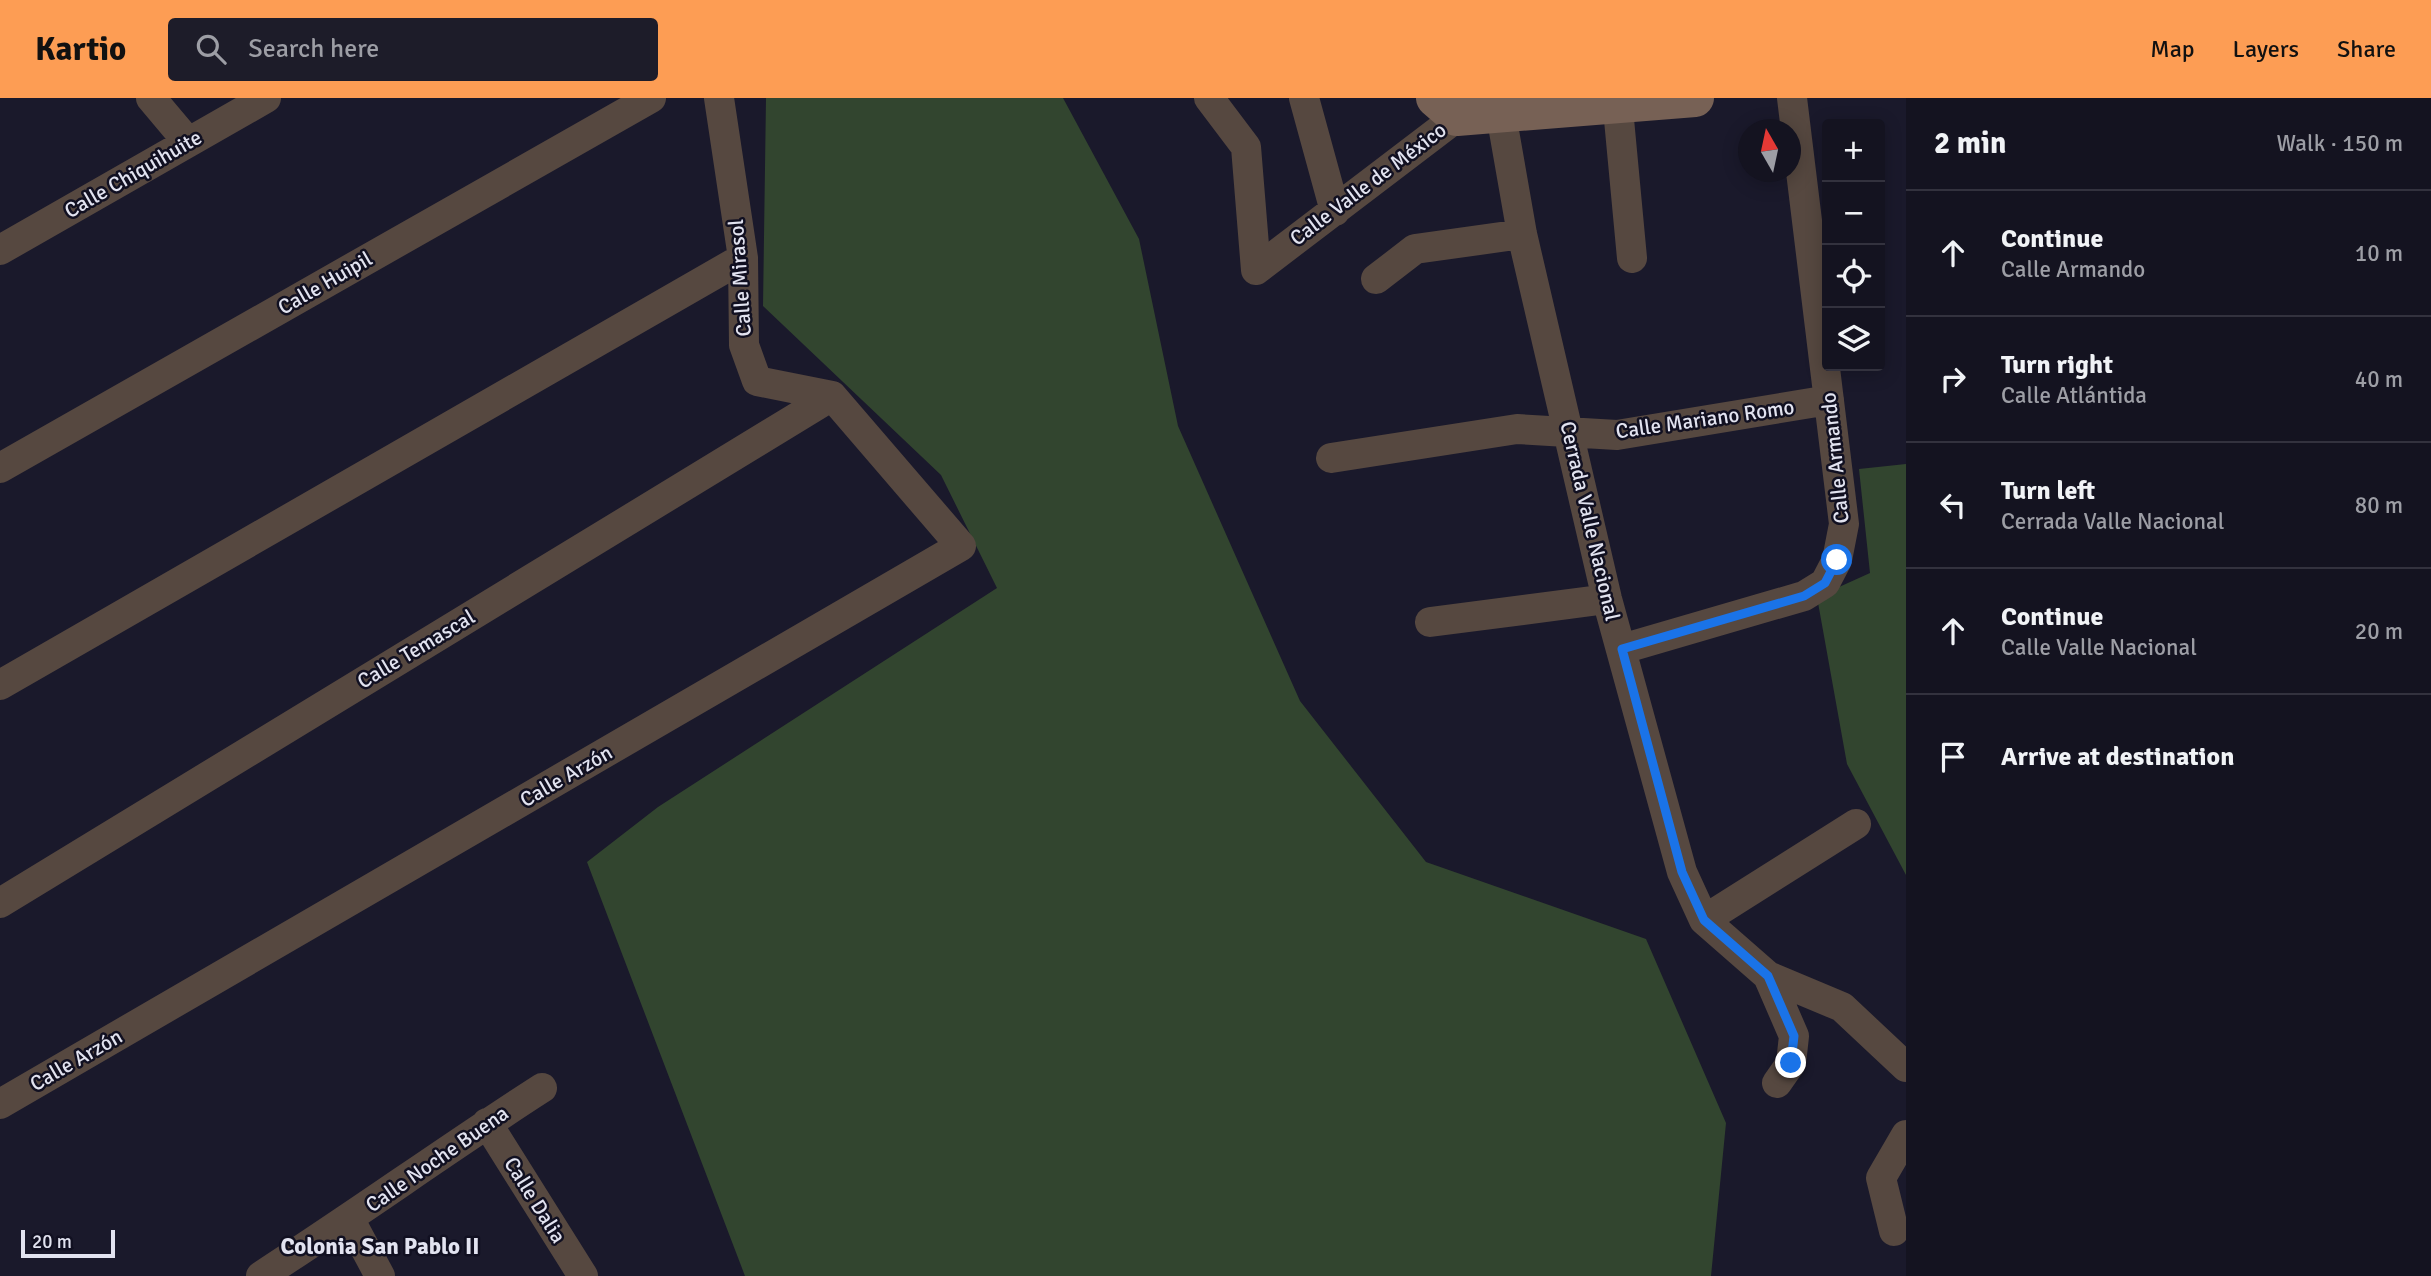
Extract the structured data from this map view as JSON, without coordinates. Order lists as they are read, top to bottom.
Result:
{
  "streets": {
    "street": [
      "Calle Chiquihuite",
      "Calle Valle de México",
      "Calle Mirasol",
      "Calle Huipil",
      "Calle Mariano Romo",
      "Calle Armando",
      "Cerrada Valle Nacional",
      "Calle Temascal",
      "Calle Arzón",
      "Calle Noche Buena",
      "Calle Dalia"
    ]
  },
  "crossings": [
    ["Calle Valle de México", "Cerrada Valle Nacional"],
    ["Calle Mirasol", "Calle Temascal"],
    ["Calle Mirasol", "Calle Arzón"],
    ["Calle Mariano Romo", "Calle Armando"],
    ["Calle Mariano Romo", "Cerrada Valle Nacional"],
    ["Calle Armando", "Cerrada Valle Nacional"],
    ["Calle Temascal", "Calle Arzón"],
    ["Calle Noche Buena", "Calle Dalia"]
  ],
  "districts": ["Colonia San Pablo II"],
  "scale_bar": "20 m",
  "north": "top",
  "page": {
    "header": "Kartio",
    "search": "Search here",
    "nav": ["Map", "Layers", "Share"],
    "heading": ["2 min", "Walk · 150 m"],
    "map_buttons": ["+", "−"],
    "list": [
      ["Continue", "Calle Armando", "10 m"],
      ["Turn right", "Calle Atlántida", "40 m"],
      ["Turn left", "Cerrada Valle Nacional", "80 m"],
      ["Continue", "Calle Valle Nacional", "20 m"],
      "Arrive at destination"
    ],
    "scale": "20 m"
  }
}
